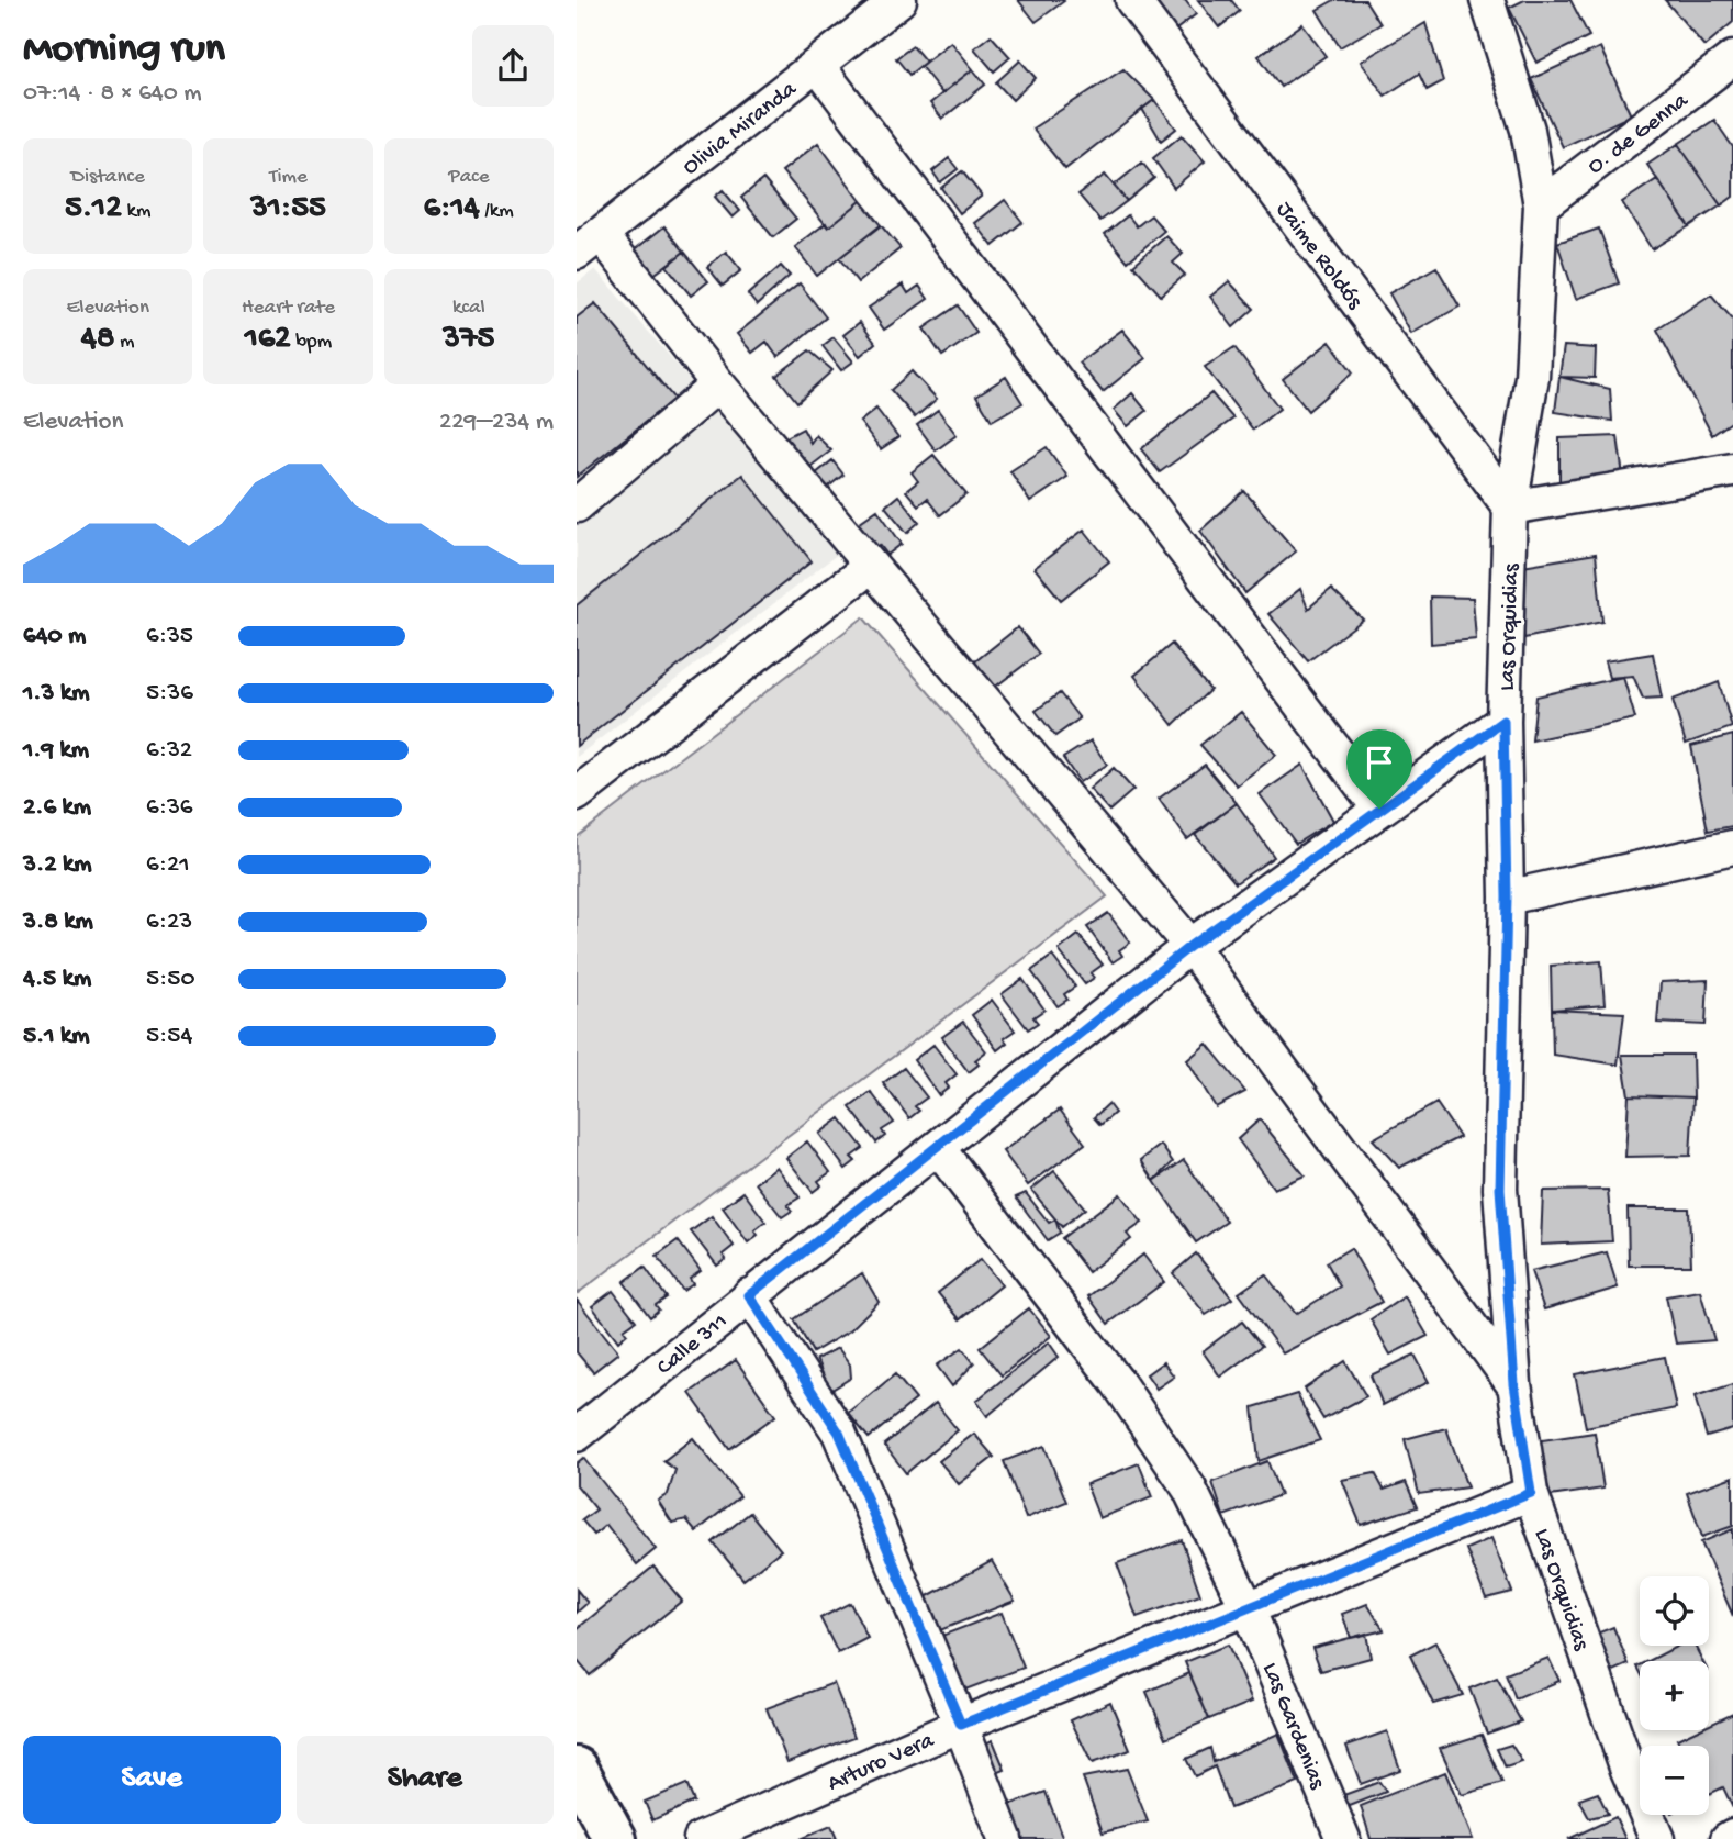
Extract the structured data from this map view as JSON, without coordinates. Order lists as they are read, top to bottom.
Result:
{
  "streets": {
    "street": [
      "Olivia Miranda",
      "O. de Genna",
      "Jaime Roldós",
      "Las Orquidias",
      "Calle 311",
      "Las Gardenias",
      "Arturo Vera"
    ]
  },
  "crossings": [
    ["O. de Genna", "Las Orquidias"],
    ["Jaime Roldós", "Las Orquidias"],
    ["Las Orquidias", "Calle 311"],
    ["Las Orquidias", "Arturo Vera"],
    ["Calle 311", "Las Gardenias"],
    ["Las Gardenias", "Arturo Vera"]
  ],
  "page": {
    "heading": ["Morning run", "07:14 · 8 × 640 m"],
    "stats": [
      ["Distance", "5.12 km"],
      ["Time", "31:55"],
      ["Pace", "6:14 /km"],
      ["Elevation", "48 m"],
      ["Heart rate", "162 bpm"],
      ["kcal", "375"]
    ],
    "chart": ["Elevation", "229–234 m"],
    "list": [
      {
        "name": "640 m",
        "note": "6:35"
      },
      {
        "name": "1.3 km",
        "note": "5:36"
      },
      {
        "name": "1.9 km",
        "note": "6:32"
      },
      {
        "name": "2.6 km",
        "note": "6:36"
      },
      {
        "name": "3.2 km",
        "note": "6:21"
      },
      {
        "name": "3.8 km",
        "note": "6:23"
      },
      {
        "name": "4.5 km",
        "note": "5:50"
      },
      {
        "name": "5.1 km",
        "note": "5:54"
      }
    ],
    "map_buttons": ["+", "−"],
    "buttons": ["Save", "Share"]
  }
}
